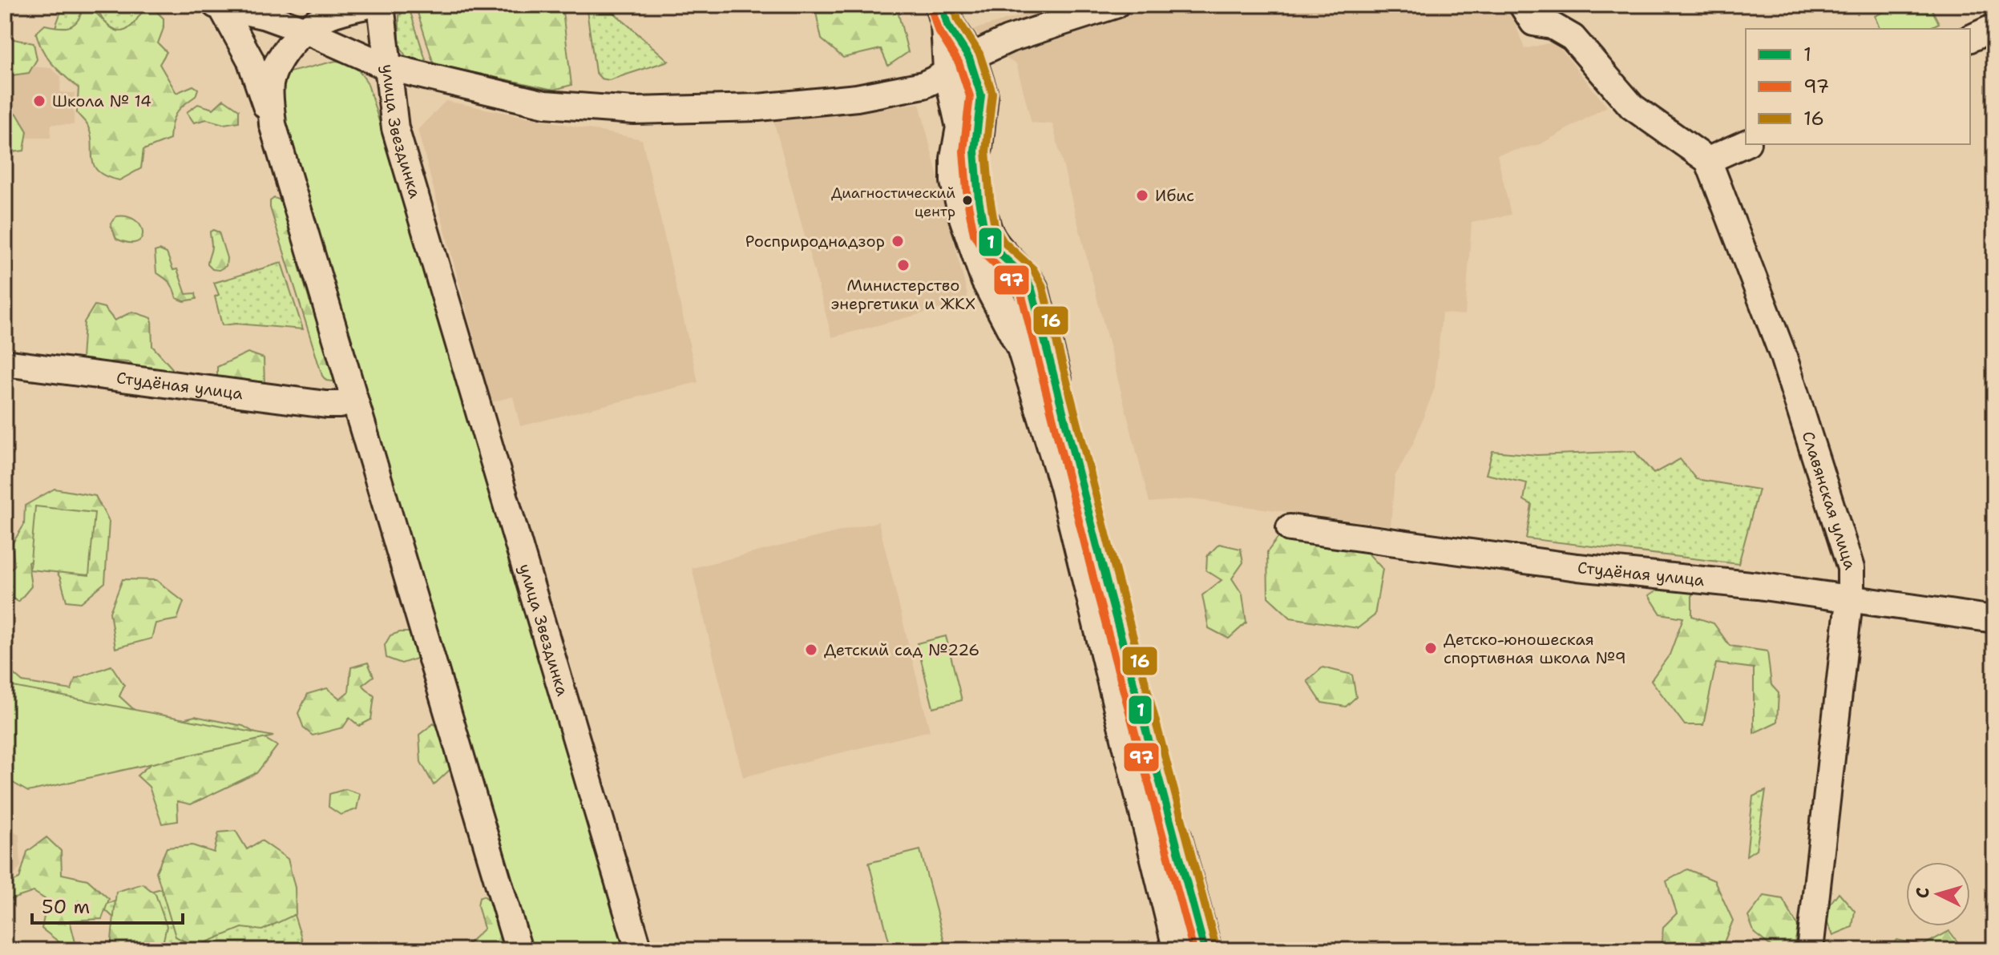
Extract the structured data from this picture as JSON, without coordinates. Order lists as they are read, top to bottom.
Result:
{
  "streets": {
    "street": ["улица Звездинка", "Студёная улица", "Славянская улица"]
  },
  "crossings": [
    ["Студёная улица", "Славянская улица"]
  ],
  "places": [
    "Школа № 14",
    "Ибис",
    "Диагностический центр",
    "Росприроднадзор",
    "Министерство энергетики и ЖКХ",
    "Детско-юношеская спортивная школа №9",
    "Детский сад №226"
  ],
  "lines": ["transit line 1", "transit line 16", "transit line 97"],
  "legend": ["1", "97", "16"],
  "scale_bar": "50 m",
  "north": "left"
}
